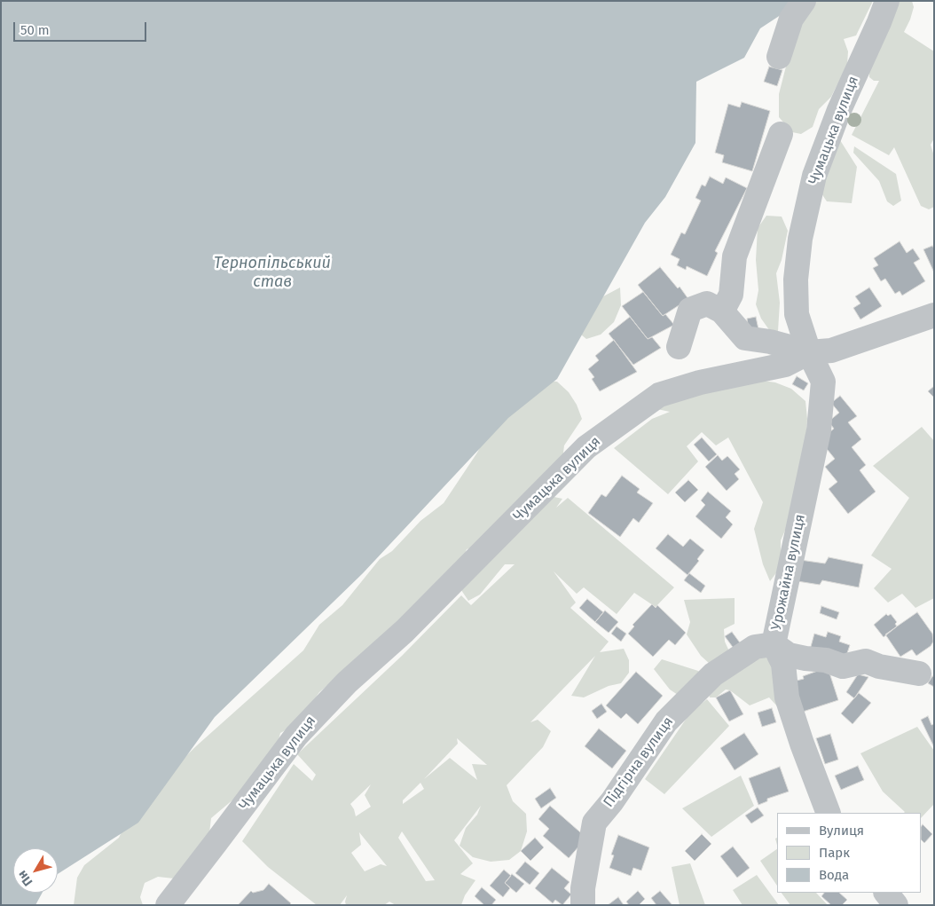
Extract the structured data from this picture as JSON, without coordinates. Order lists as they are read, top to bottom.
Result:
{
  "streets": {
    "street": ["Чумацька вулиця", "Урожайна вулиця", "Підгірна вулиця"]
  },
  "crossings": [
    ["Чумацька вулиця", "Урожайна вулиця"],
    ["Урожайна вулиця", "Підгірна вулиця"]
  ],
  "water": ["Тернопільський став"],
  "legend": ["Вулиця", "Парк", "Вода"],
  "scale_bar": "50 m",
  "north": "bottom left"
}
